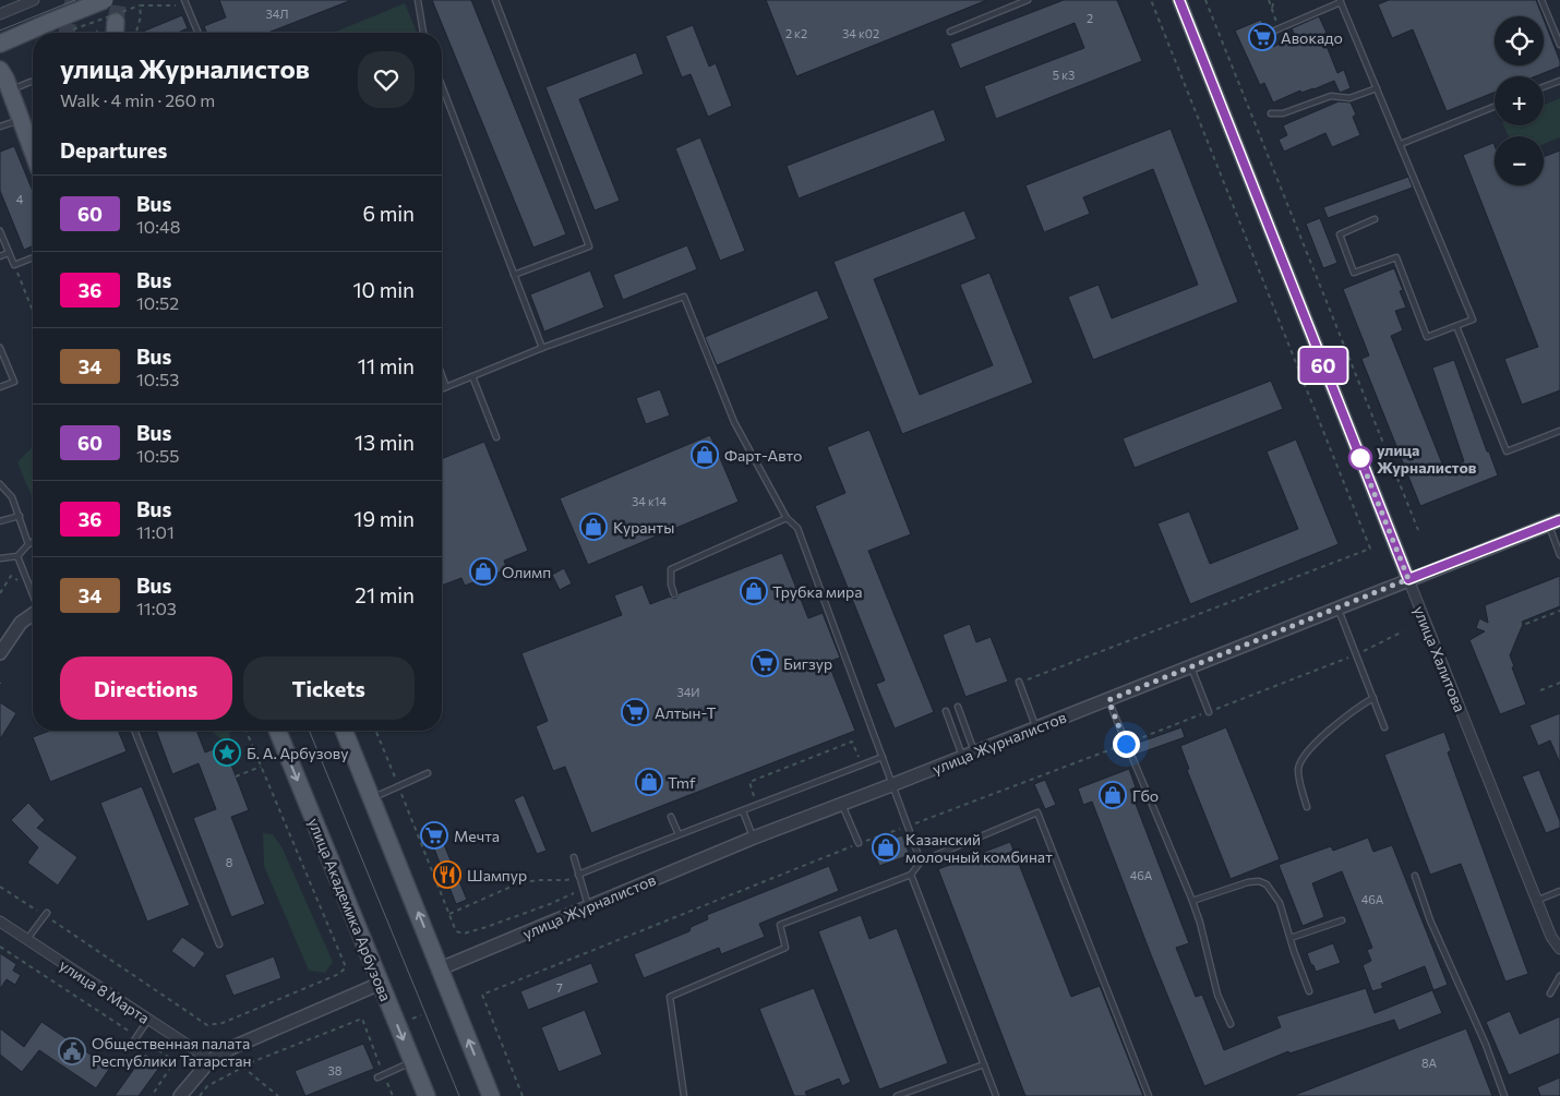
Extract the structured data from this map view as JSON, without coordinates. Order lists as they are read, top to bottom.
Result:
{
  "streets": {
    "main road": ["улица Академика Арбузова"],
    "street": ["улица Халитова", "улица Журналистов", "улица 8 Марта"]
  },
  "crossings": [
    ["улица Халитова", "улица Журналистов"]
  ],
  "places": {
    "supermarket": [
      "Авокадо",
      "Бигзур",
      "Алтын-Т",
      "Мечта"
    ],
    "shop": [
      "Фарт-Авто",
      "Куранты",
      "Олимп",
      "Трубка мира",
      "Tmf",
      "Гбо",
      "Казанский молочный комбинат"
    ],
    "other": ["улица Журналистов"],
    "place": ["Б. А. Арбузову"],
    "restaurant": ["Шампур"],
    "public building": ["Общественная палата Республики Татарстан"]
  },
  "lines": ["bus line 60"],
  "house_numbers": [
    "34Л",
    "2",
    "2 к2",
    "34 к02",
    "5 к3",
    "4",
    "34 к14",
    "34И",
    "8",
    "46А",
    "46А",
    "7",
    "8А",
    "38"
  ],
  "page": {
    "on_map": "60",
    "map_buttons": ["+", "−"],
    "heading": [
      ["улица Журналистов", "Walk · 4 min · 260 m"],
      "Departures"
    ],
    "list": [
      {
        "mark": "60",
        "name": "Bus",
        "note": "10:48",
        "value": "6 min"
      },
      {
        "mark": "36",
        "name": "Bus",
        "note": "10:52",
        "value": "10 min"
      },
      {
        "mark": "34",
        "name": "Bus",
        "note": "10:53",
        "value": "11 min"
      },
      {
        "mark": "60",
        "name": "Bus",
        "note": "10:55",
        "value": "13 min"
      },
      {
        "mark": "36",
        "name": "Bus",
        "note": "11:01",
        "value": "19 min"
      },
      {
        "mark": "34",
        "name": "Bus",
        "note": "11:03",
        "value": "21 min"
      }
    ],
    "buttons": ["Directions", "Tickets"]
  }
}
